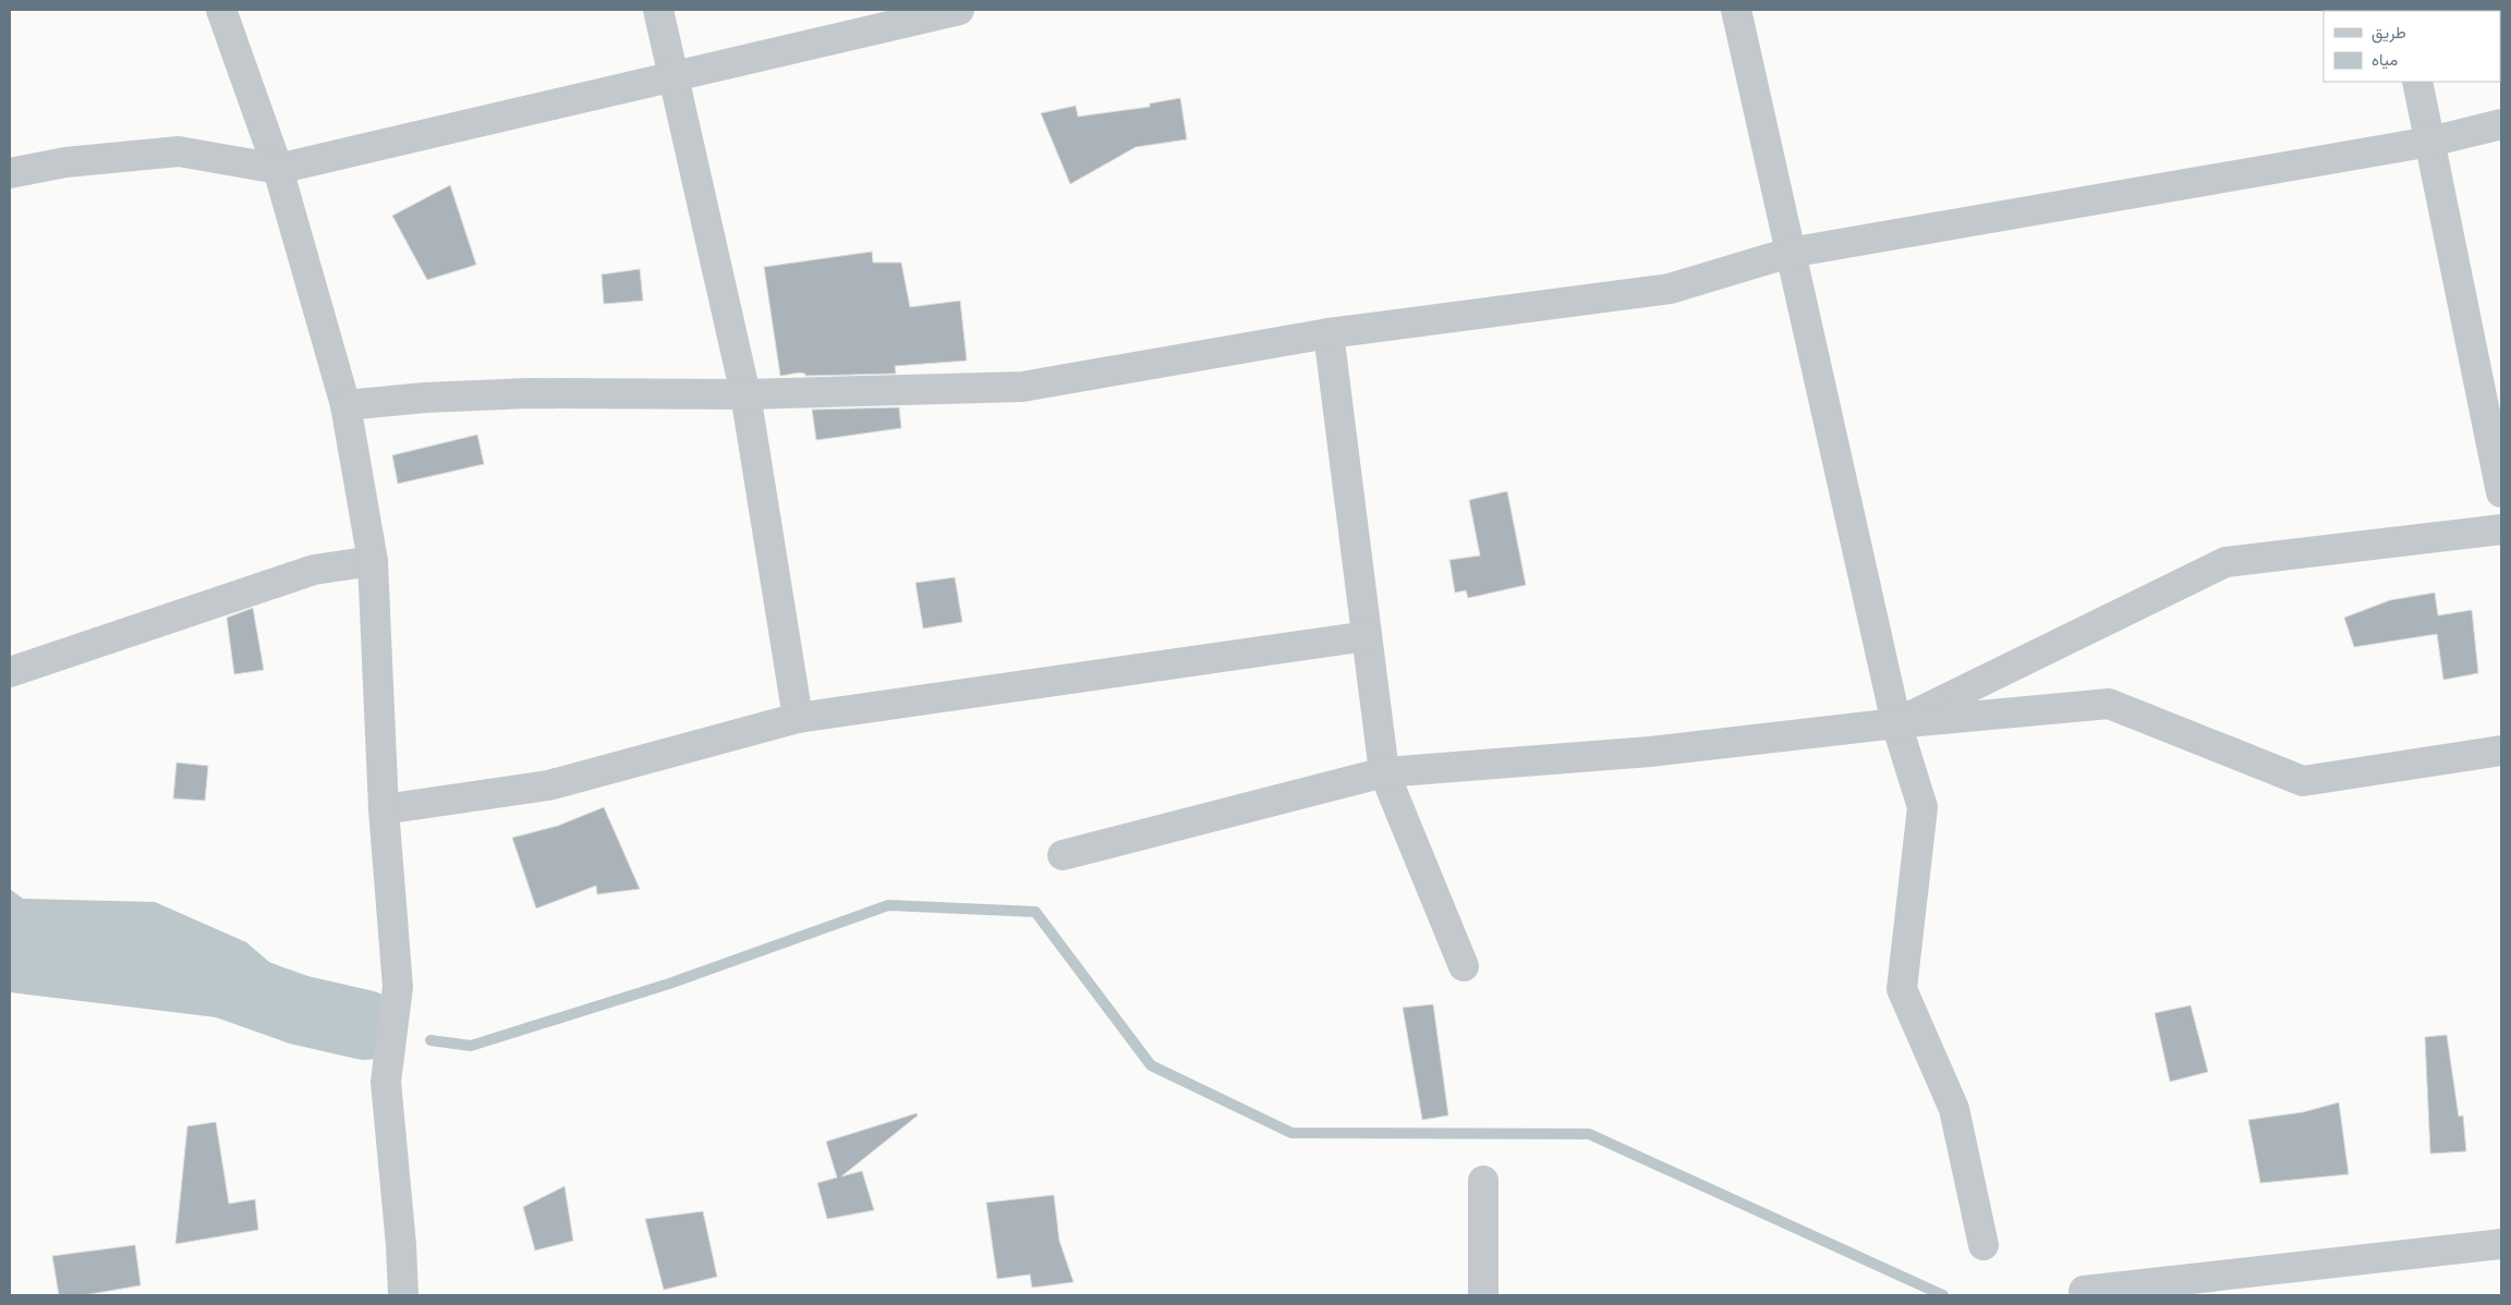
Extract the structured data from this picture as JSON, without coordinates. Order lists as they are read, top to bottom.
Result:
{
  "legend": ["طريق", "مياه"]
}
